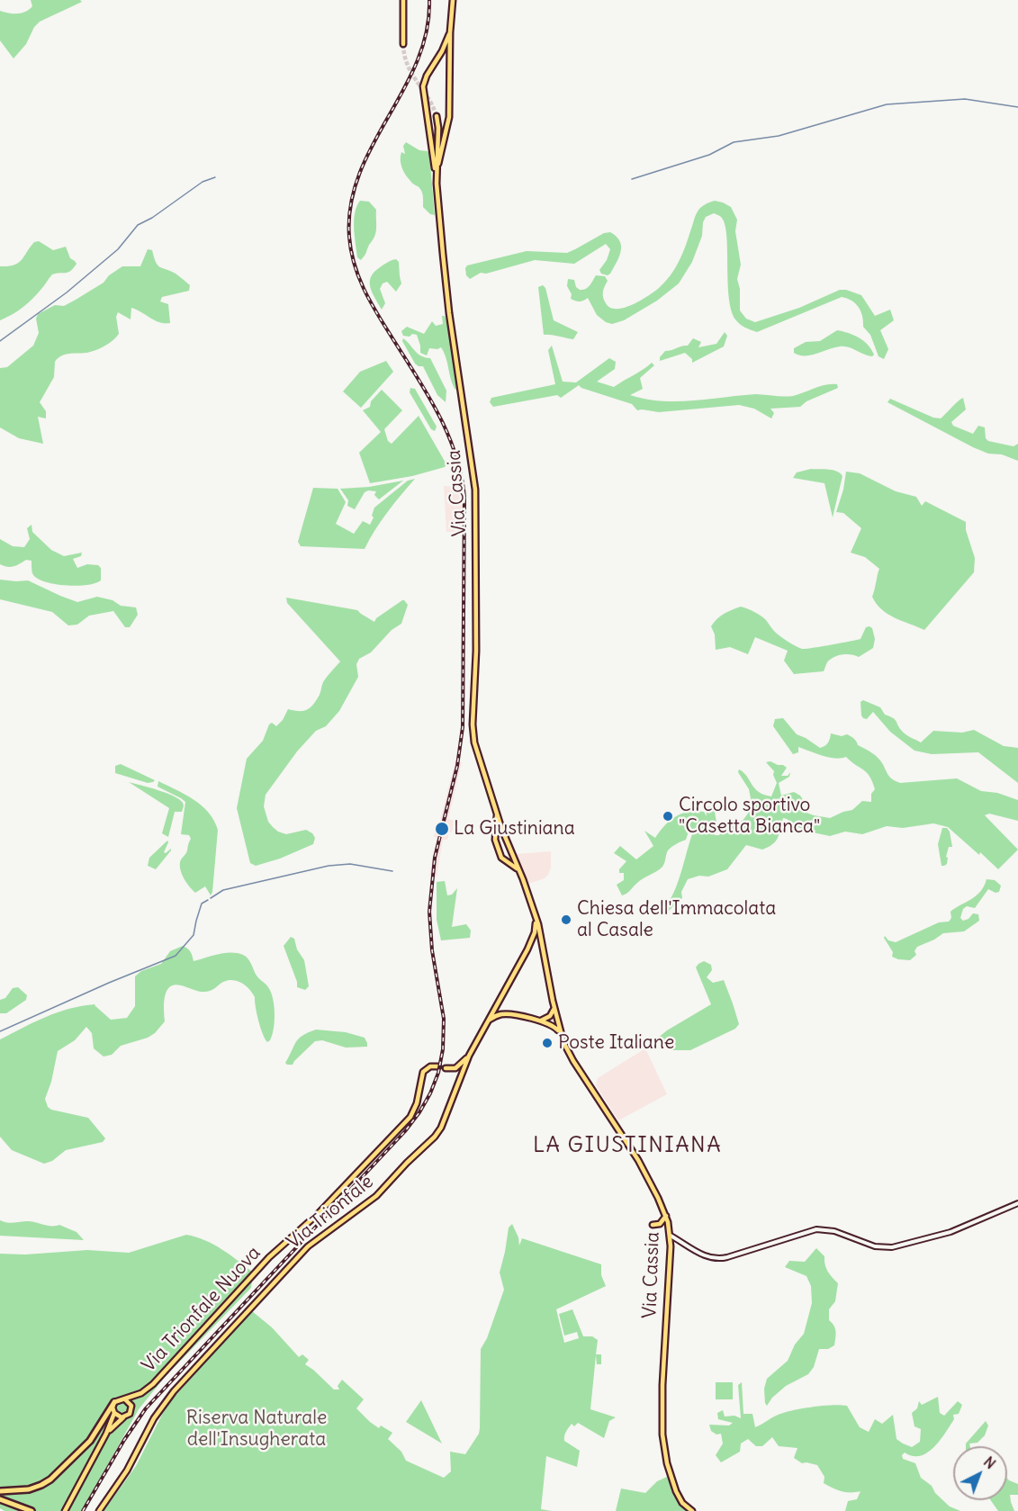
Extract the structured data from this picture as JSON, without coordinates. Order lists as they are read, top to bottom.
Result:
{
  "streets": {
    "main road": ["Via Cassia", "Via Trionfale", "Via Trionfale Nuova"]
  },
  "crossings": [
    ["Via Cassia", "Via Trionfale"]
  ],
  "districts": ["LA GIUSTINIANA"],
  "parks": ["Riserva Naturale dell'Insugherata"],
  "places": [
    "Circolo sportivo \"Casetta Bianca\"",
    "La Giustiniana",
    "Chiesa dell'Immacolata al Casale",
    "Poste Italiane"
  ],
  "north": "top right"
}
